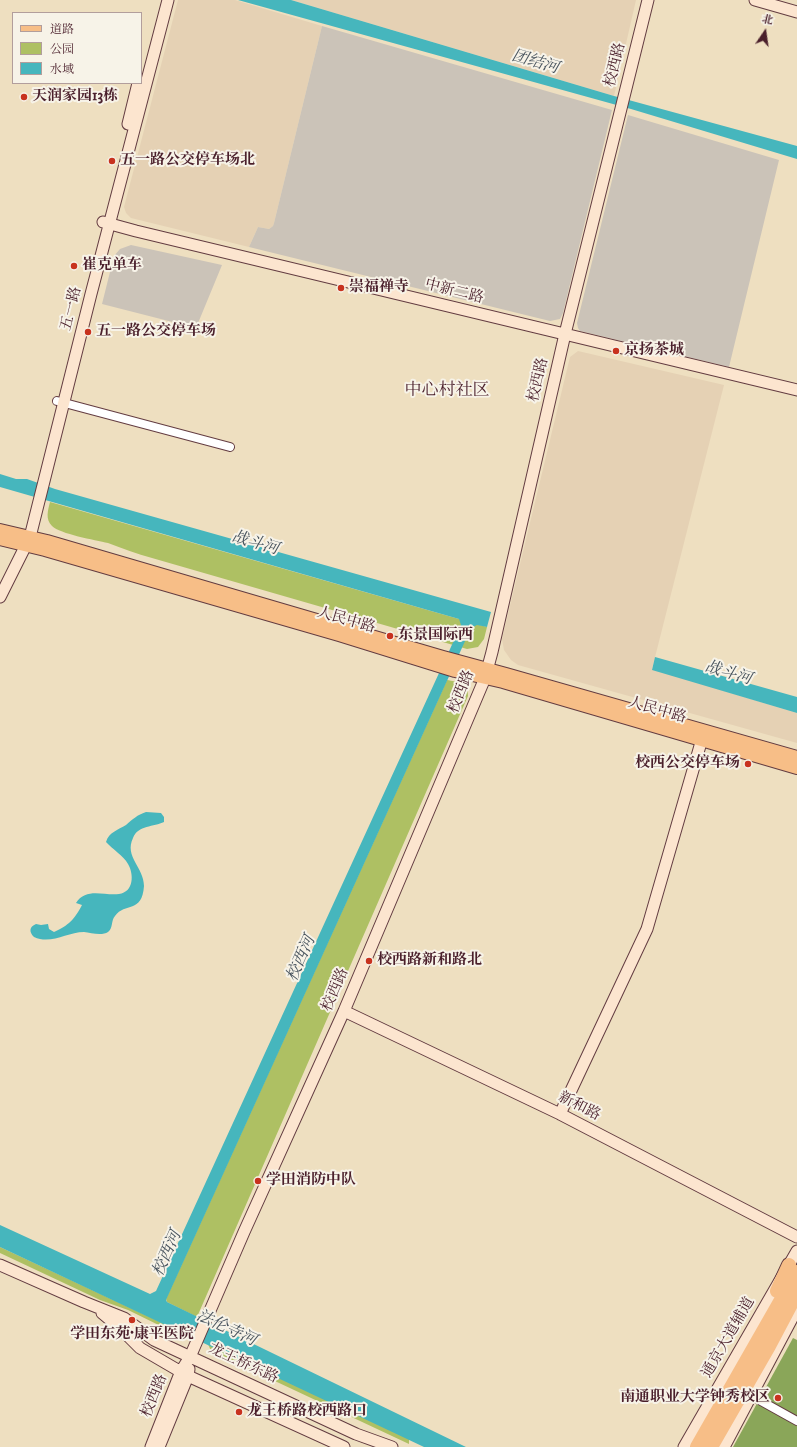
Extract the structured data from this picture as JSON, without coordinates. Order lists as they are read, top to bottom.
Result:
{
  "streets": {
    "main road": ["人民中路"],
    "street": [
      "校西路",
      "中新二路",
      "五一路",
      "新和路",
      "通京大道辅道",
      "龙王桥东路"
    ]
  },
  "crossings": [
    ["校西路", "中新二路"],
    ["校西路", "人民中路"],
    ["校西路", "新和路"],
    ["校西路", "龙王桥东路"],
    ["中新二路", "五一路"],
    ["五一路", "人民中路"]
  ],
  "districts": ["中心村社区"],
  "water": [
    "团结河",
    "战斗河",
    "校西河",
    "法伦寺河"
  ],
  "places": [
    "天润家园13栋",
    "五一路公交停车场北",
    "崔克单车",
    "崇福禅寺",
    "五一路公交停车场",
    "京扬茶城",
    "东景国际西",
    "校西公交停车场",
    "校西路新和路北",
    "学田消防中队",
    "学田东苑·康平医院",
    "南通职业大学钟秀校区",
    "龙王桥路校西路口"
  ],
  "legend": ["道路", "公园", "水域"],
  "north": "top"
}
